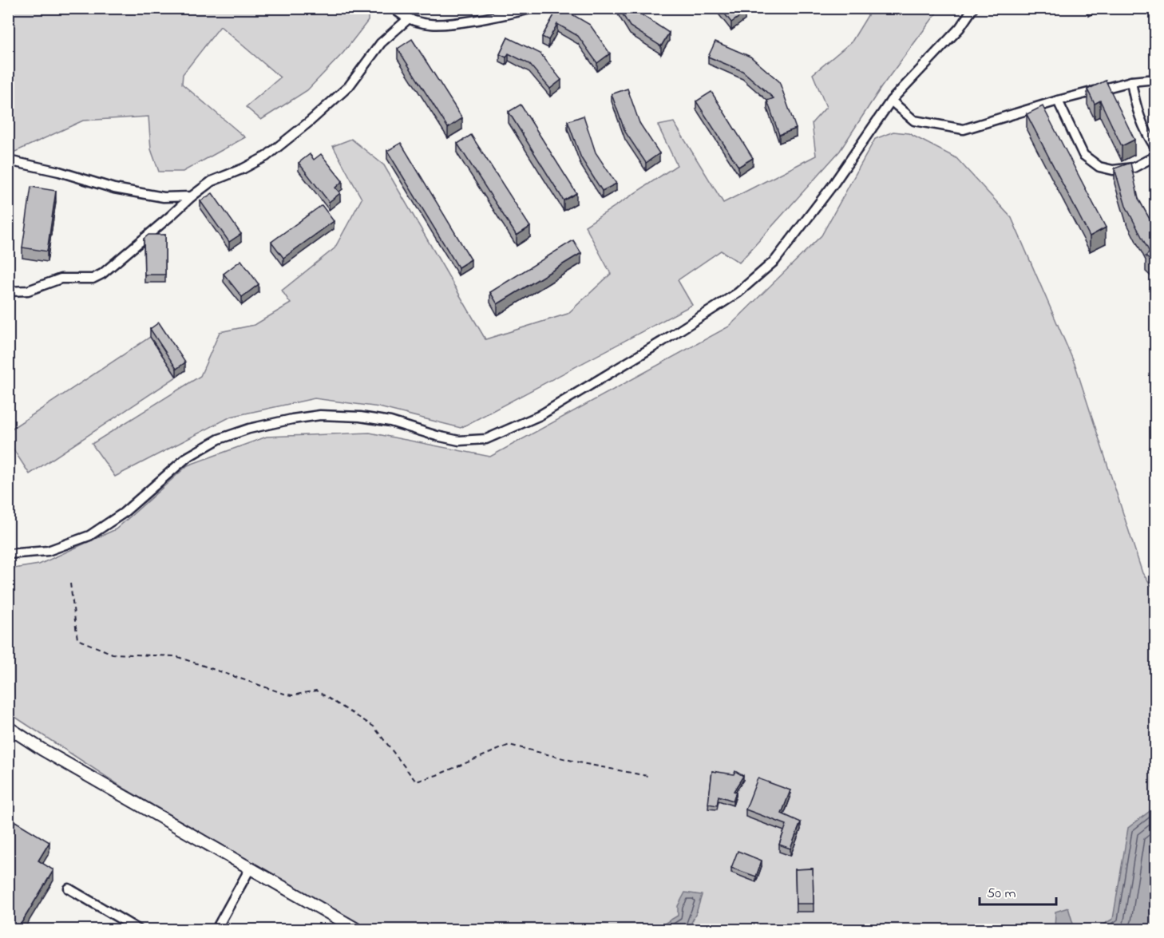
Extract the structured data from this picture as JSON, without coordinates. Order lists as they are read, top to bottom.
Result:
{
  "scale_bar": "50 m"
}
